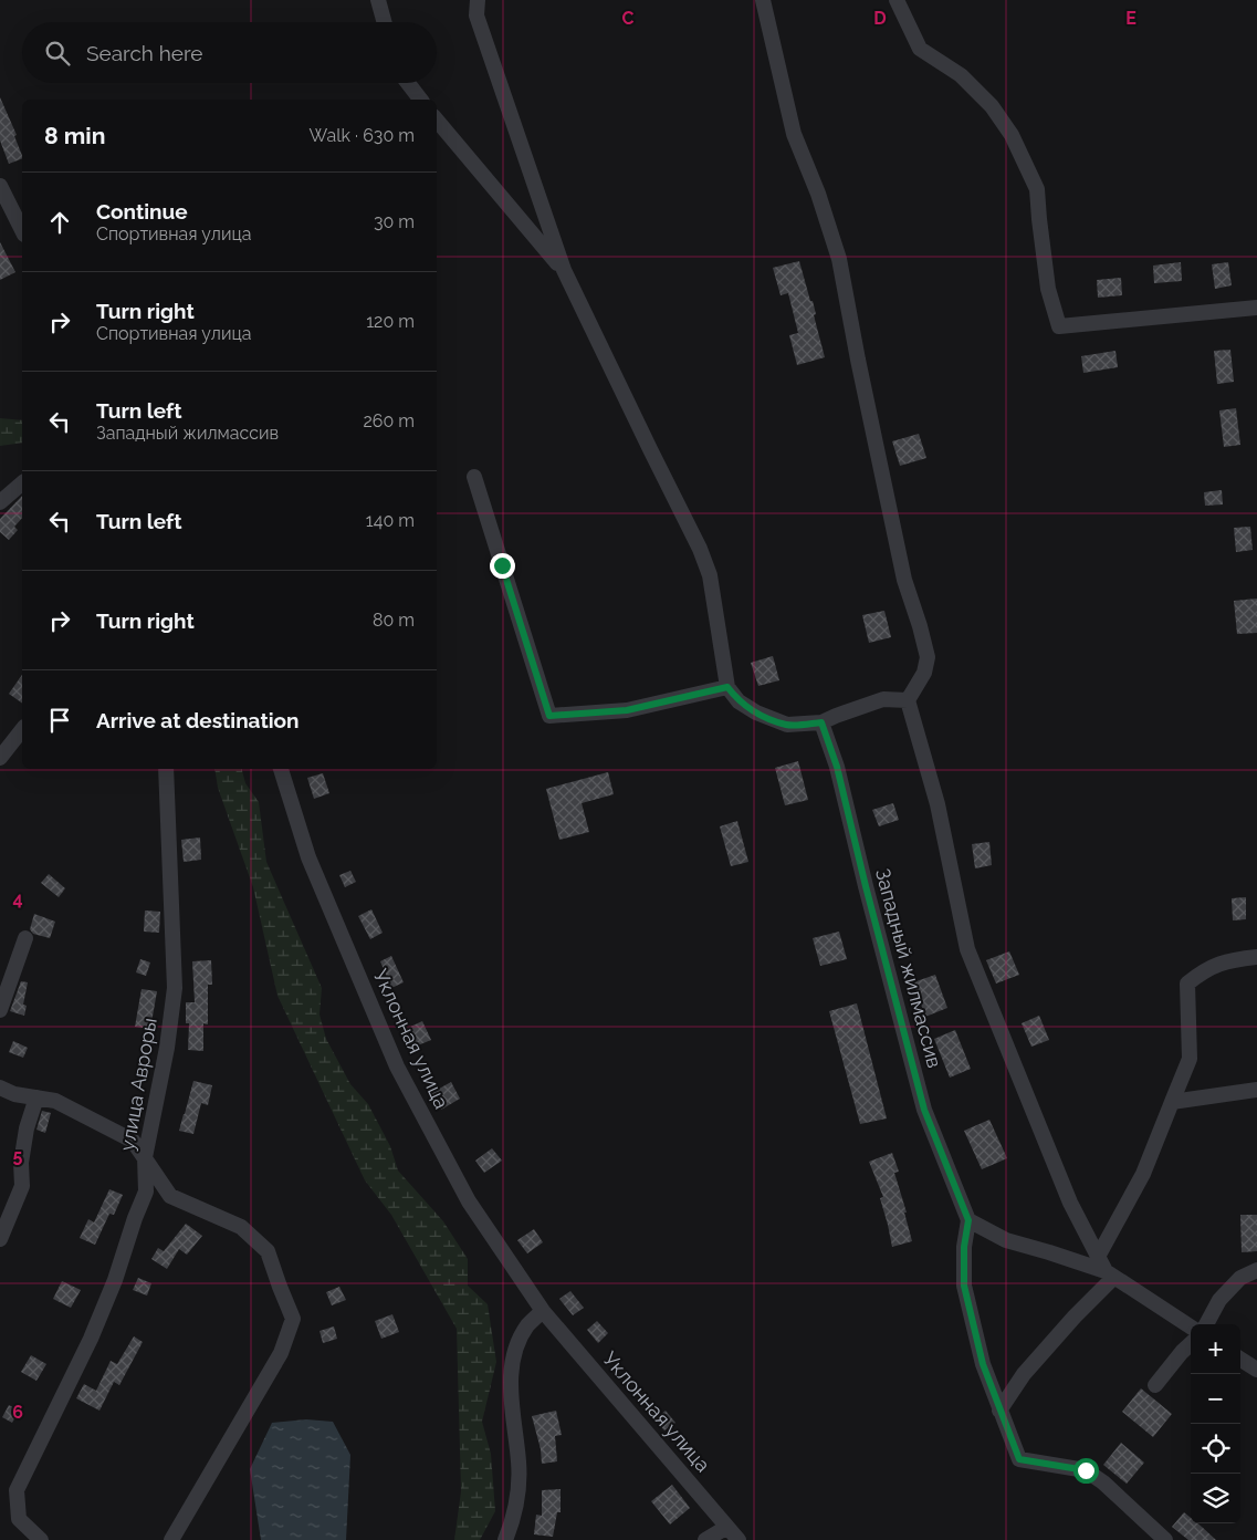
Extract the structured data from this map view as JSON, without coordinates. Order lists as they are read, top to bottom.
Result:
{
  "streets": {
    "street": ["Западный жилмассив", "Уклонная улица", "улица Авроры"]
  },
  "page": {
    "search": "Search here",
    "heading": ["8 min", "Walk · 630 m"],
    "list": [
      ["Continue", "Спортивная улица", "30 m"],
      ["Turn right", "Спортивная улица", "120 m"],
      ["Turn left", "Западный жилмассив", "260 m"],
      ["Turn left", "140 m"],
      ["Turn right", "80 m"],
      "Arrive at destination"
    ],
    "map_buttons": ["+", "−"]
  },
  "grid": {
    "columns": ["C", "D", "E"],
    "rows": ["4", "5", "6"]
  }
}
